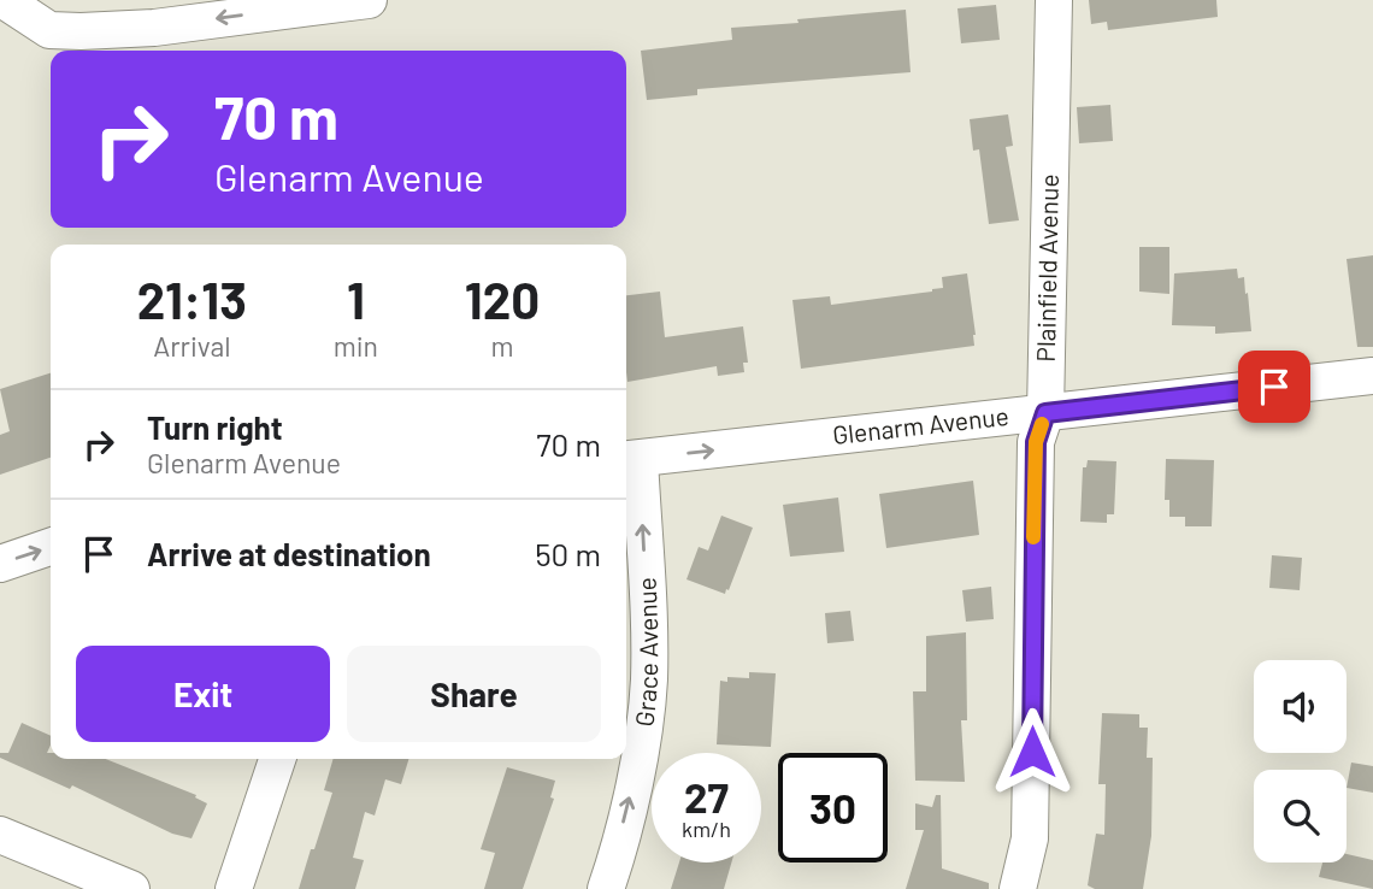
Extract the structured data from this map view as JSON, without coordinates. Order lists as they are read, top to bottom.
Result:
{
  "streets": {
    "street": ["Plainfield Avenue", "Glenarm Avenue", "Grace Avenue"]
  },
  "crossings": [
    ["Plainfield Avenue", "Glenarm Avenue"],
    ["Glenarm Avenue", "Grace Avenue"]
  ],
  "one_way": ["Glenarm Avenue", "Grace Avenue"],
  "page": {
    "turn": ["70 m", "Glenarm Avenue"],
    "eta": [
      "21:13",
      "Arrival",
      "1",
      "min",
      "120",
      "m"
    ],
    "list": [
      {
        "name": "Turn right",
        "note": "Glenarm Avenue",
        "value": "70 m"
      },
      {
        "name": "Arrive at destination",
        "value": "50 m"
      }
    ],
    "buttons": ["Exit", "Share"],
    "speed": "27 km/h",
    "limit": "30"
  }
}
